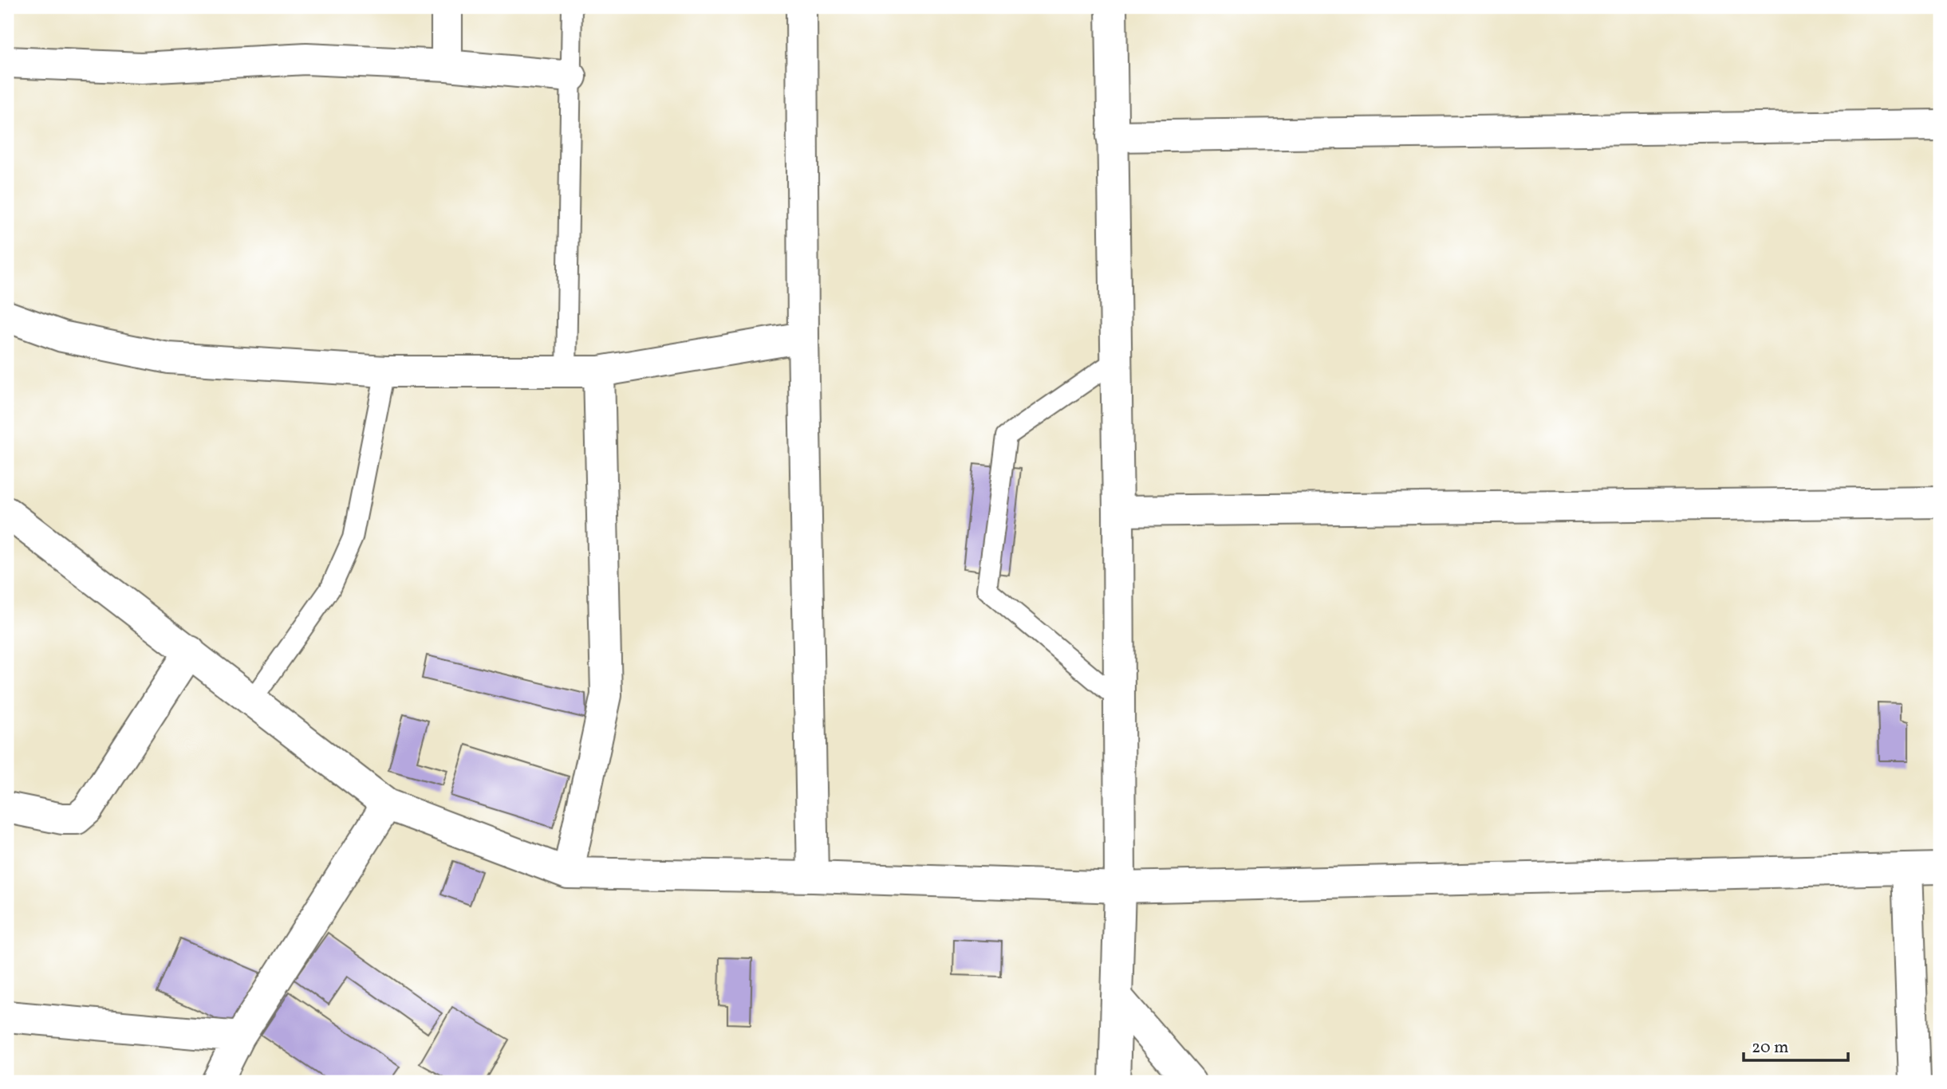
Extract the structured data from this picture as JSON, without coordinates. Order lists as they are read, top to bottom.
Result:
{
  "scale_bar": "20 m"
}
